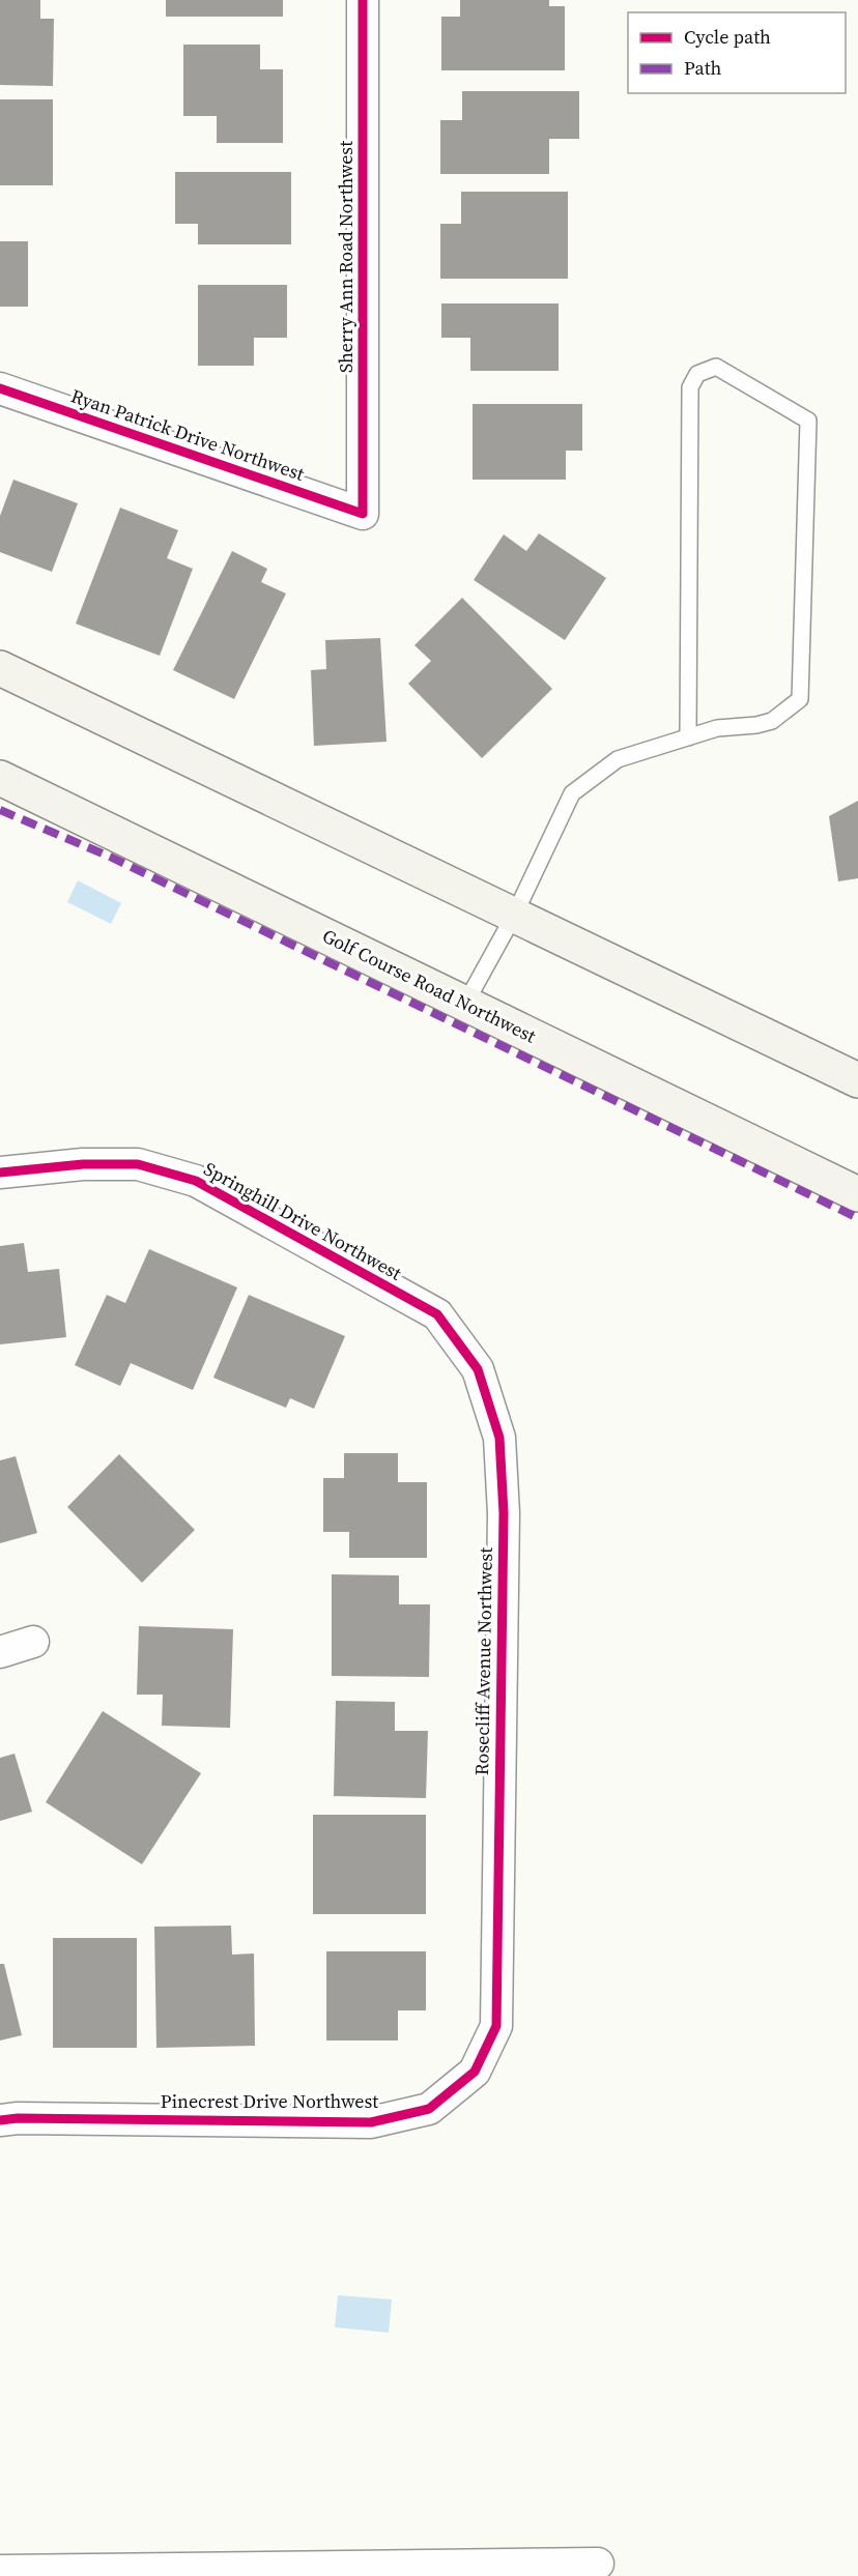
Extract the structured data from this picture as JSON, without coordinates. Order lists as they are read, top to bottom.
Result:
{
  "streets": {
    "main road": ["Golf Course Road Northwest"],
    "street": [
      "Sherry Ann Road Northwest",
      "Ryan Patrick Drive Northwest",
      "Springhill Drive Northwest",
      "Rosecliff Avenue Northwest",
      "Pinecrest Drive Northwest"
    ]
  },
  "crossings": [
    ["Sherry Ann Road Northwest", "Ryan Patrick Drive Northwest"],
    ["Springhill Drive Northwest", "Rosecliff Avenue Northwest"],
    ["Rosecliff Avenue Northwest", "Pinecrest Drive Northwest"]
  ],
  "legend": ["Cycle path", "Path"]
}
